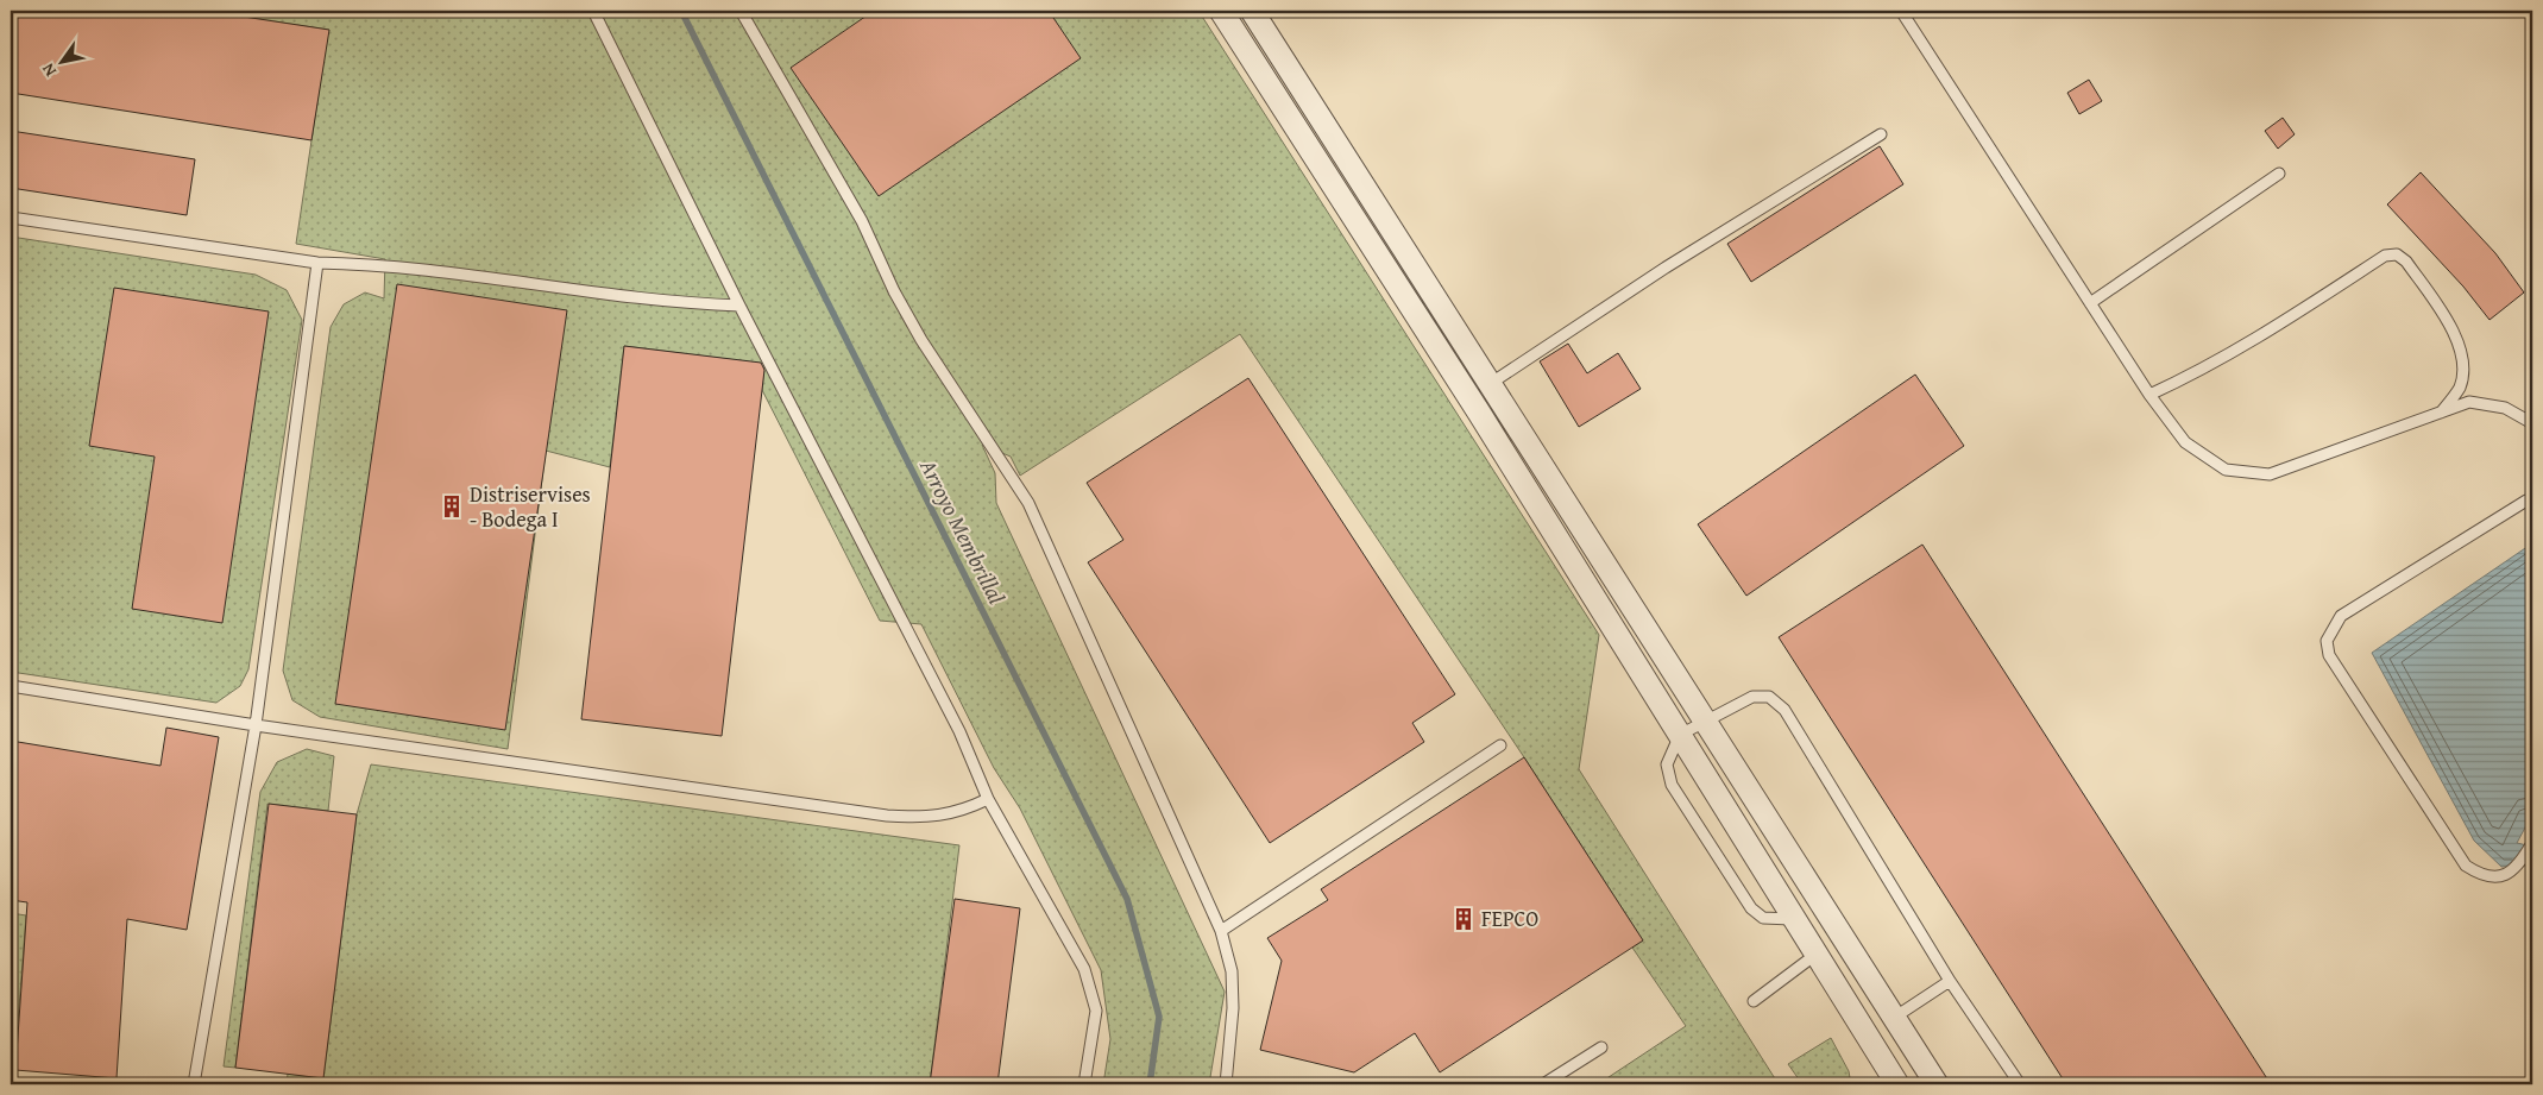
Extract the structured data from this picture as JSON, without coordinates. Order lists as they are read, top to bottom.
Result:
{
  "water": ["Arroyo Membrillal"],
  "places": {
    "building": ["Distriservises - Bodega I", "FEPCO"]
  },
  "north": "bottom left"
}
